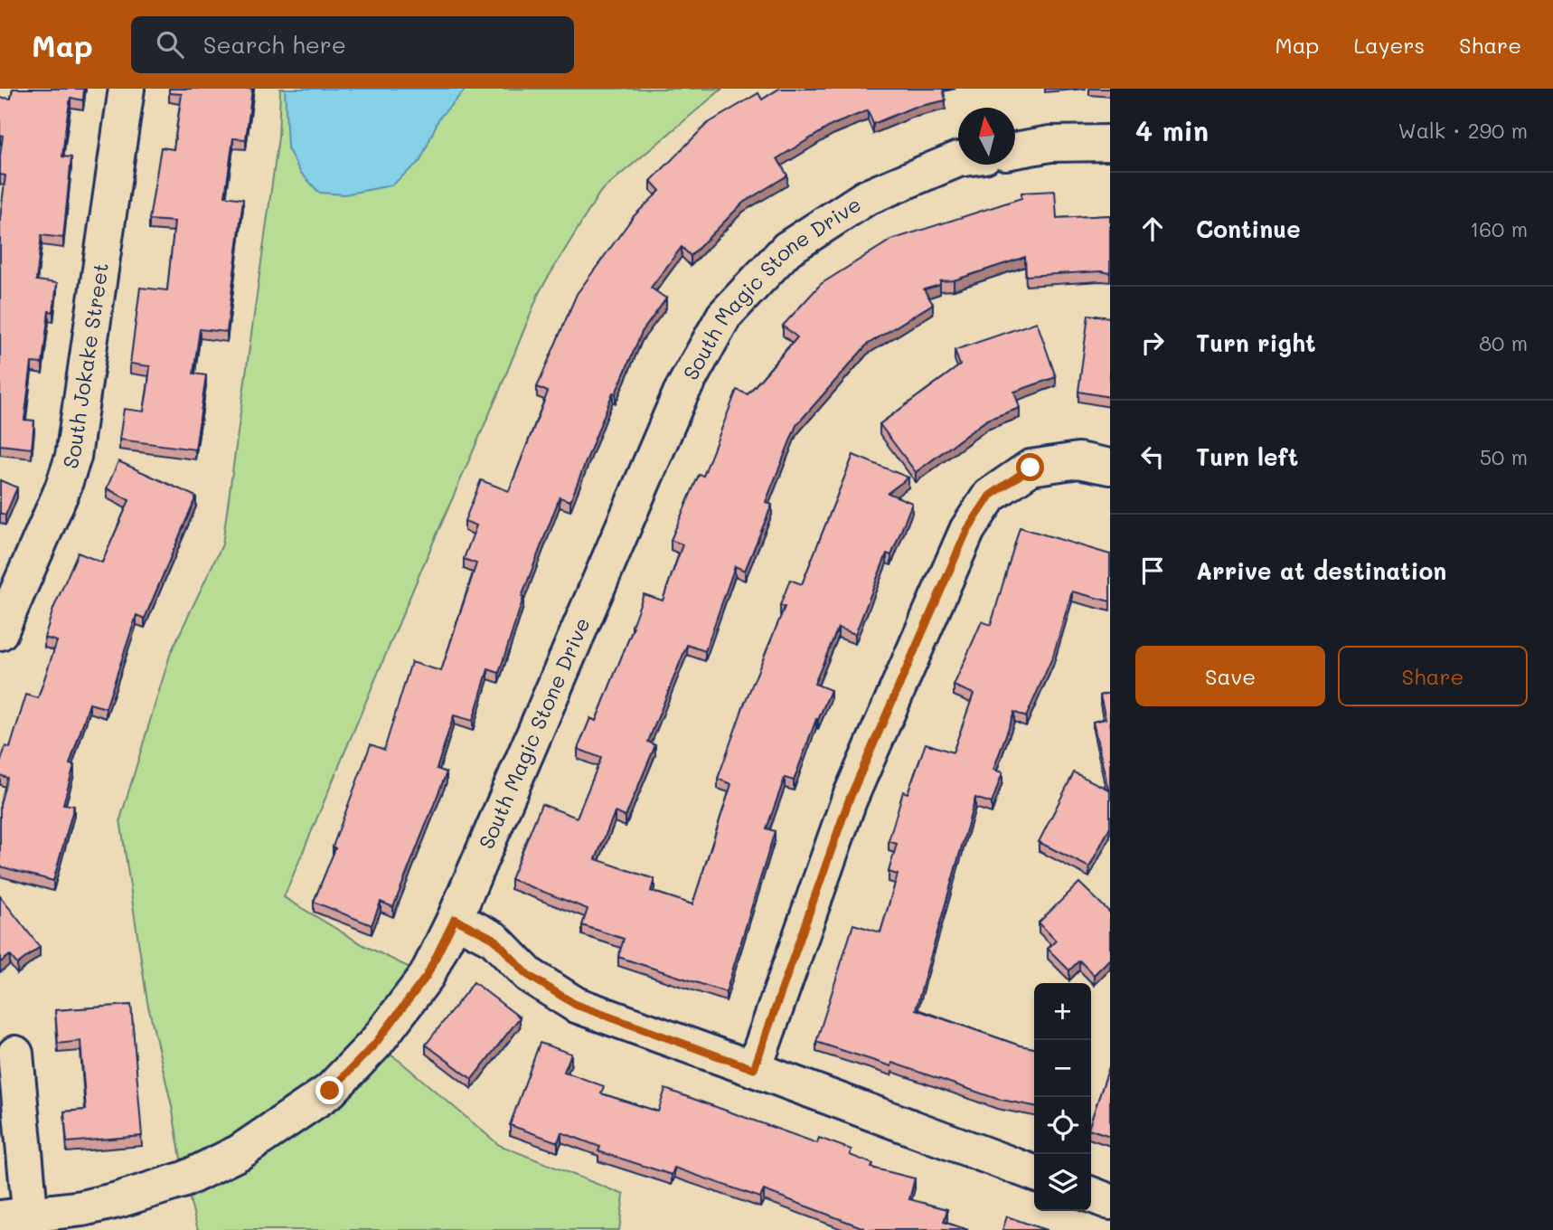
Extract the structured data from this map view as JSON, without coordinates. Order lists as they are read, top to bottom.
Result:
{
  "streets": {
    "street": ["South Magic Stone Drive", "South Jokake Street"]
  },
  "north": "top",
  "page": {
    "header": "Map",
    "search": "Search here",
    "nav": ["Map", "Layers", "Share"],
    "heading": ["4 min", "Walk · 290 m"],
    "list": [
      ["Continue", "160 m"],
      ["Turn right", "80 m"],
      ["Turn left", "50 m"],
      "Arrive at destination"
    ],
    "buttons": ["Save", "Share"],
    "map_buttons": ["+", "−"]
  }
}
